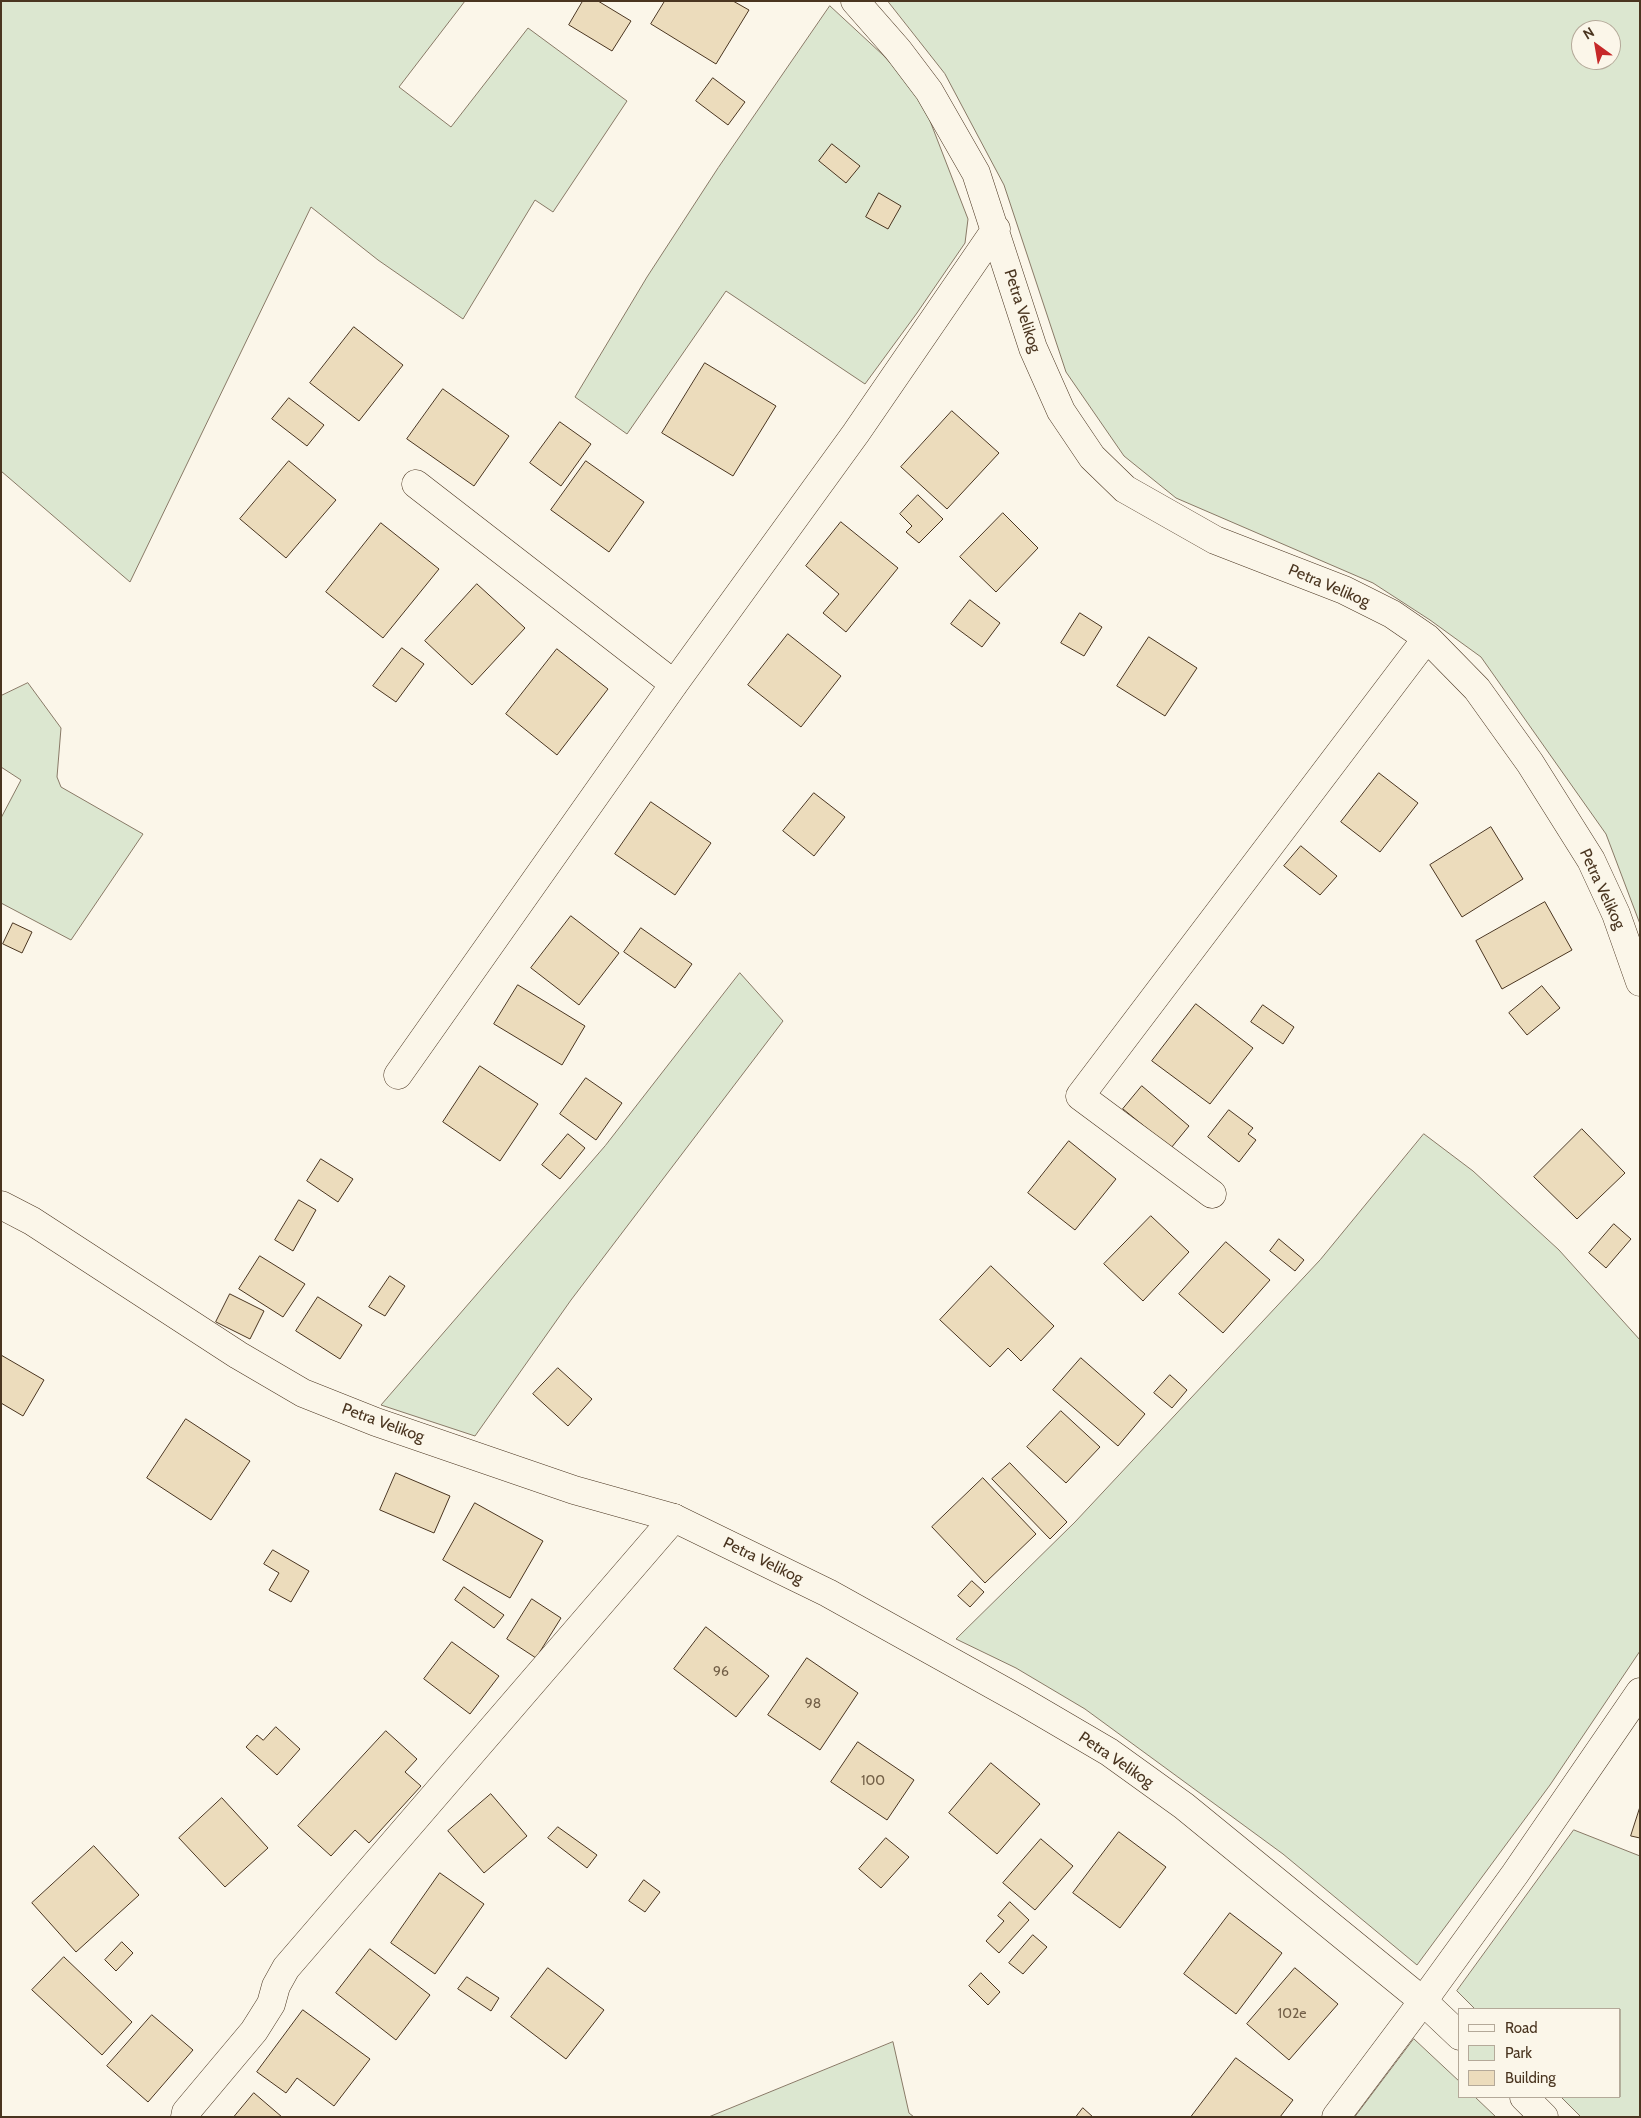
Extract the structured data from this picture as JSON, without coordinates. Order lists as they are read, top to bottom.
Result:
{
  "streets": {
    "street": ["Petra Velikog"]
  },
  "house_numbers": [
    "96",
    "98",
    "100",
    "102e"
  ],
  "legend": ["Road", "Park", "Building"],
  "north": "top left"
}
